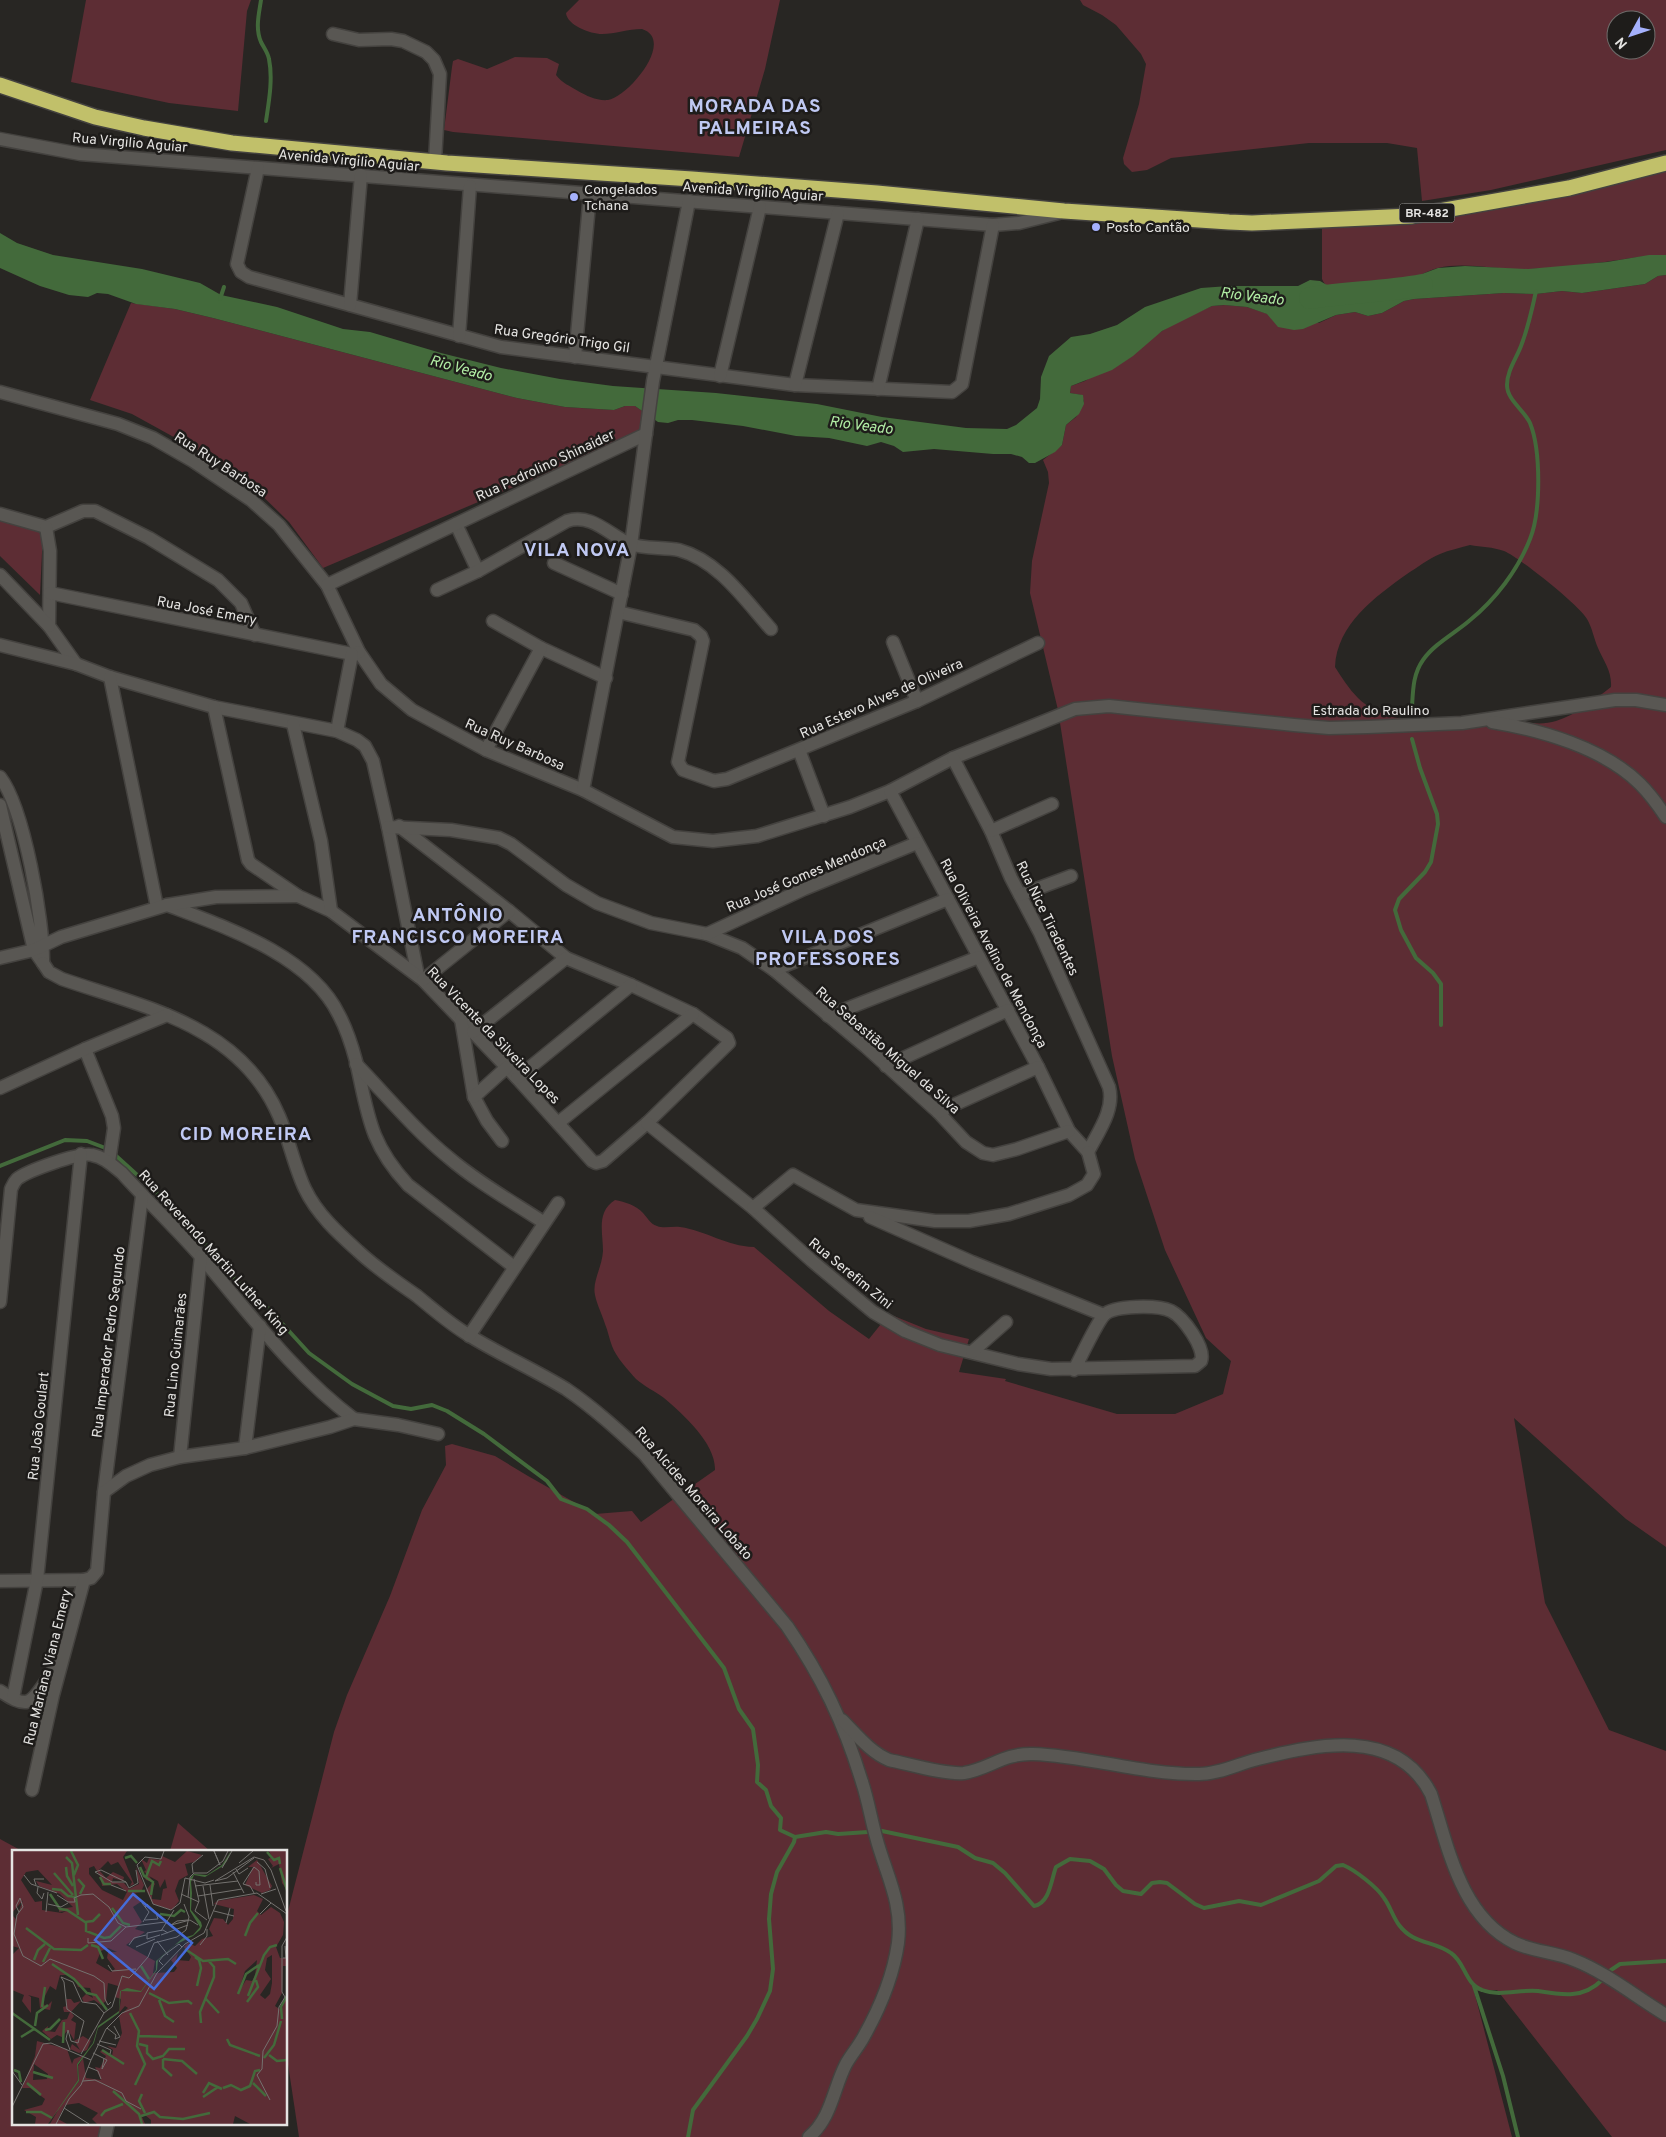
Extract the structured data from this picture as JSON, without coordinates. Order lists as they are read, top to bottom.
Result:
{
  "streets": {
    "highway": ["BR-482"],
    "street": [
      "Rua Virgilio Aguiar",
      "Avenida Virgilio Aguiar",
      "Rua Gregório Trigo Gil",
      "Rua Ruy Barbosa",
      "Rua Pedrolino Shinaider",
      "Rua José Emery",
      "Rua Estevo Alves de Oliveira",
      "Estrada do Raulino",
      "Rua José Gomes Mendonça",
      "Rua Nice Tiradentes",
      "Rua Oliveira Avelino de Mendonça",
      "Rua Vicente da Silveira Lopes",
      "Rua Sebastião Miguel da Silva",
      "Rua Reverendo Martin Luther King",
      "Rua Serefim Zini",
      "Rua Imperador Pedro Segundo",
      "Rua Lino Guimarães",
      "Rua João Goulart",
      "Rua Alcides Moreira Lobato",
      "Rua Mariana Viana Emery"
    ]
  },
  "crossings": [
    ["Rua Virgilio Aguiar", "Avenida Virgilio Aguiar"],
    ["Rua Virgilio Aguiar", "Rua Gregório Trigo Gil"],
    ["Avenida Virgilio Aguiar", "BR-482"],
    ["Avenida Virgilio Aguiar", "Rua Gregório Trigo Gil"],
    ["Rua Ruy Barbosa", "Rua Pedrolino Shinaider"],
    ["Rua Ruy Barbosa", "Rua José Emery"],
    ["Estrada do Raulino", "Rua Nice Tiradentes"],
    ["Rua José Gomes Mendonça", "Rua Oliveira Avelino de Mendonça"],
    ["Rua José Gomes Mendonça", "Rua Sebastião Miguel da Silva"],
    ["Rua Nice Tiradentes", "Rua Oliveira Avelino de Mendonça"],
    ["Rua Oliveira Avelino de Mendonça", "Rua Sebastião Miguel da Silva"],
    ["Rua Vicente da Silveira Lopes", "Rua Serefim Zini"],
    ["Rua Reverendo Martin Luther King", "Rua Imperador Pedro Segundo"],
    ["Rua Reverendo Martin Luther King", "Rua Lino Guimarães"],
    ["Rua Reverendo Martin Luther King", "Rua João Goulart"],
    ["Rua Imperador Pedro Segundo", "Rua Mariana Viana Emery"]
  ],
  "districts": [
    "MORADA DAS PALMEIRAS",
    "VILA NOVA",
    "ANTÔNIO FRANCISCO MOREIRA",
    "VILA DOS PROFESSORES",
    "CID MOREIRA"
  ],
  "water": ["Rio Veado"],
  "places": ["Congelados Tchana", "Posto Cantão"],
  "north": "bottom left"
}
